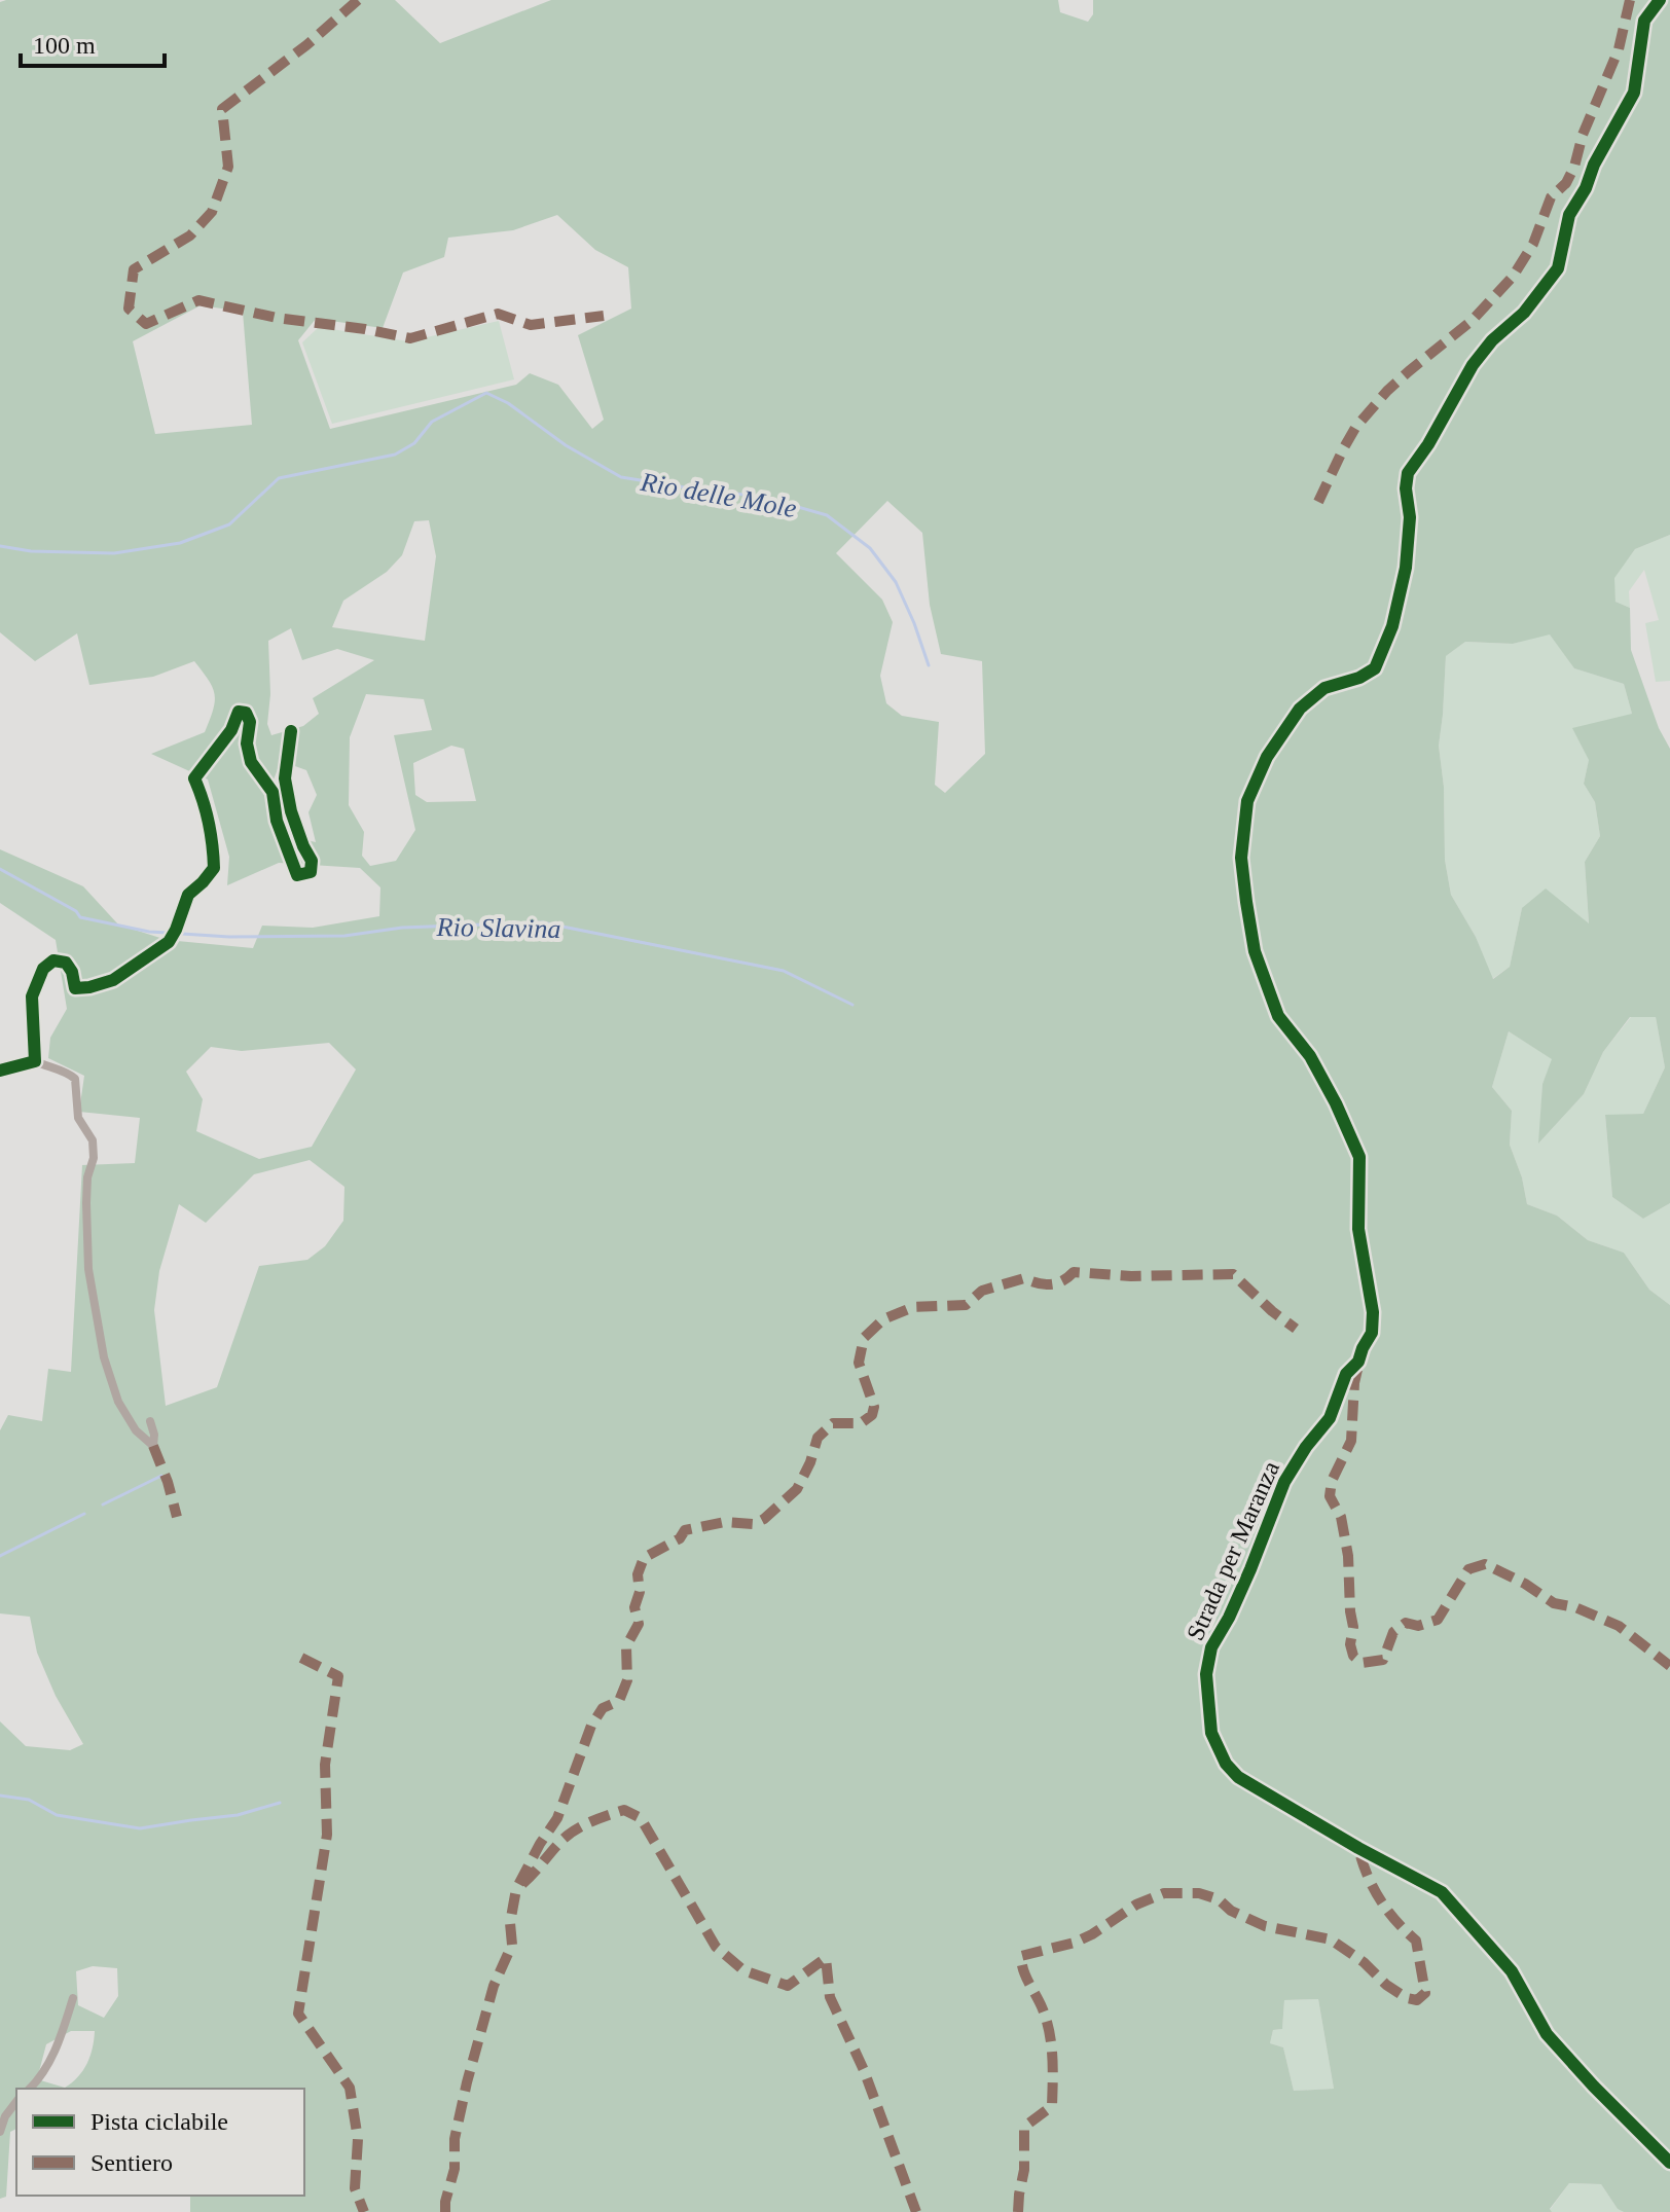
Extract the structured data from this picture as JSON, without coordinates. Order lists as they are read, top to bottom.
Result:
{
  "streets": {
    "street": ["Strada per Maranza"]
  },
  "water": ["Rio delle Mole", "Rio Slavina"],
  "legend": ["Pista ciclabile", "Sentiero"],
  "scale_bar": "100 m"
}
